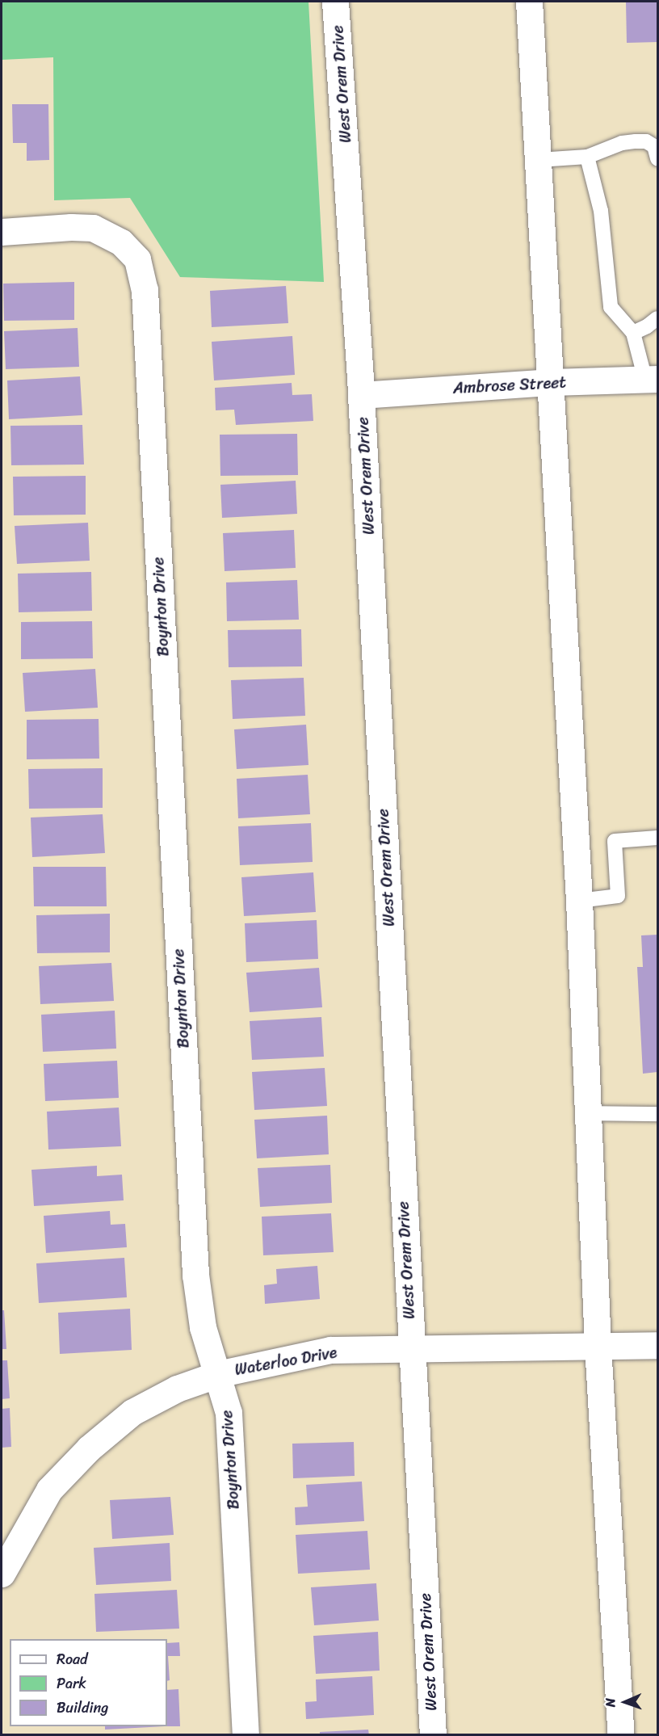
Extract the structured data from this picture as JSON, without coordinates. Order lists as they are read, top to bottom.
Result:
{
  "streets": {
    "main road": [
      "West Orem Drive",
      "Ambrose Street",
      "Boynton Drive",
      "Waterloo Drive"
    ]
  },
  "crossings": [
    ["West Orem Drive", "Ambrose Street"],
    ["West Orem Drive", "Waterloo Drive"],
    ["Boynton Drive", "Waterloo Drive"]
  ],
  "legend": ["Road", "Park", "Building"],
  "north": "left"
}
